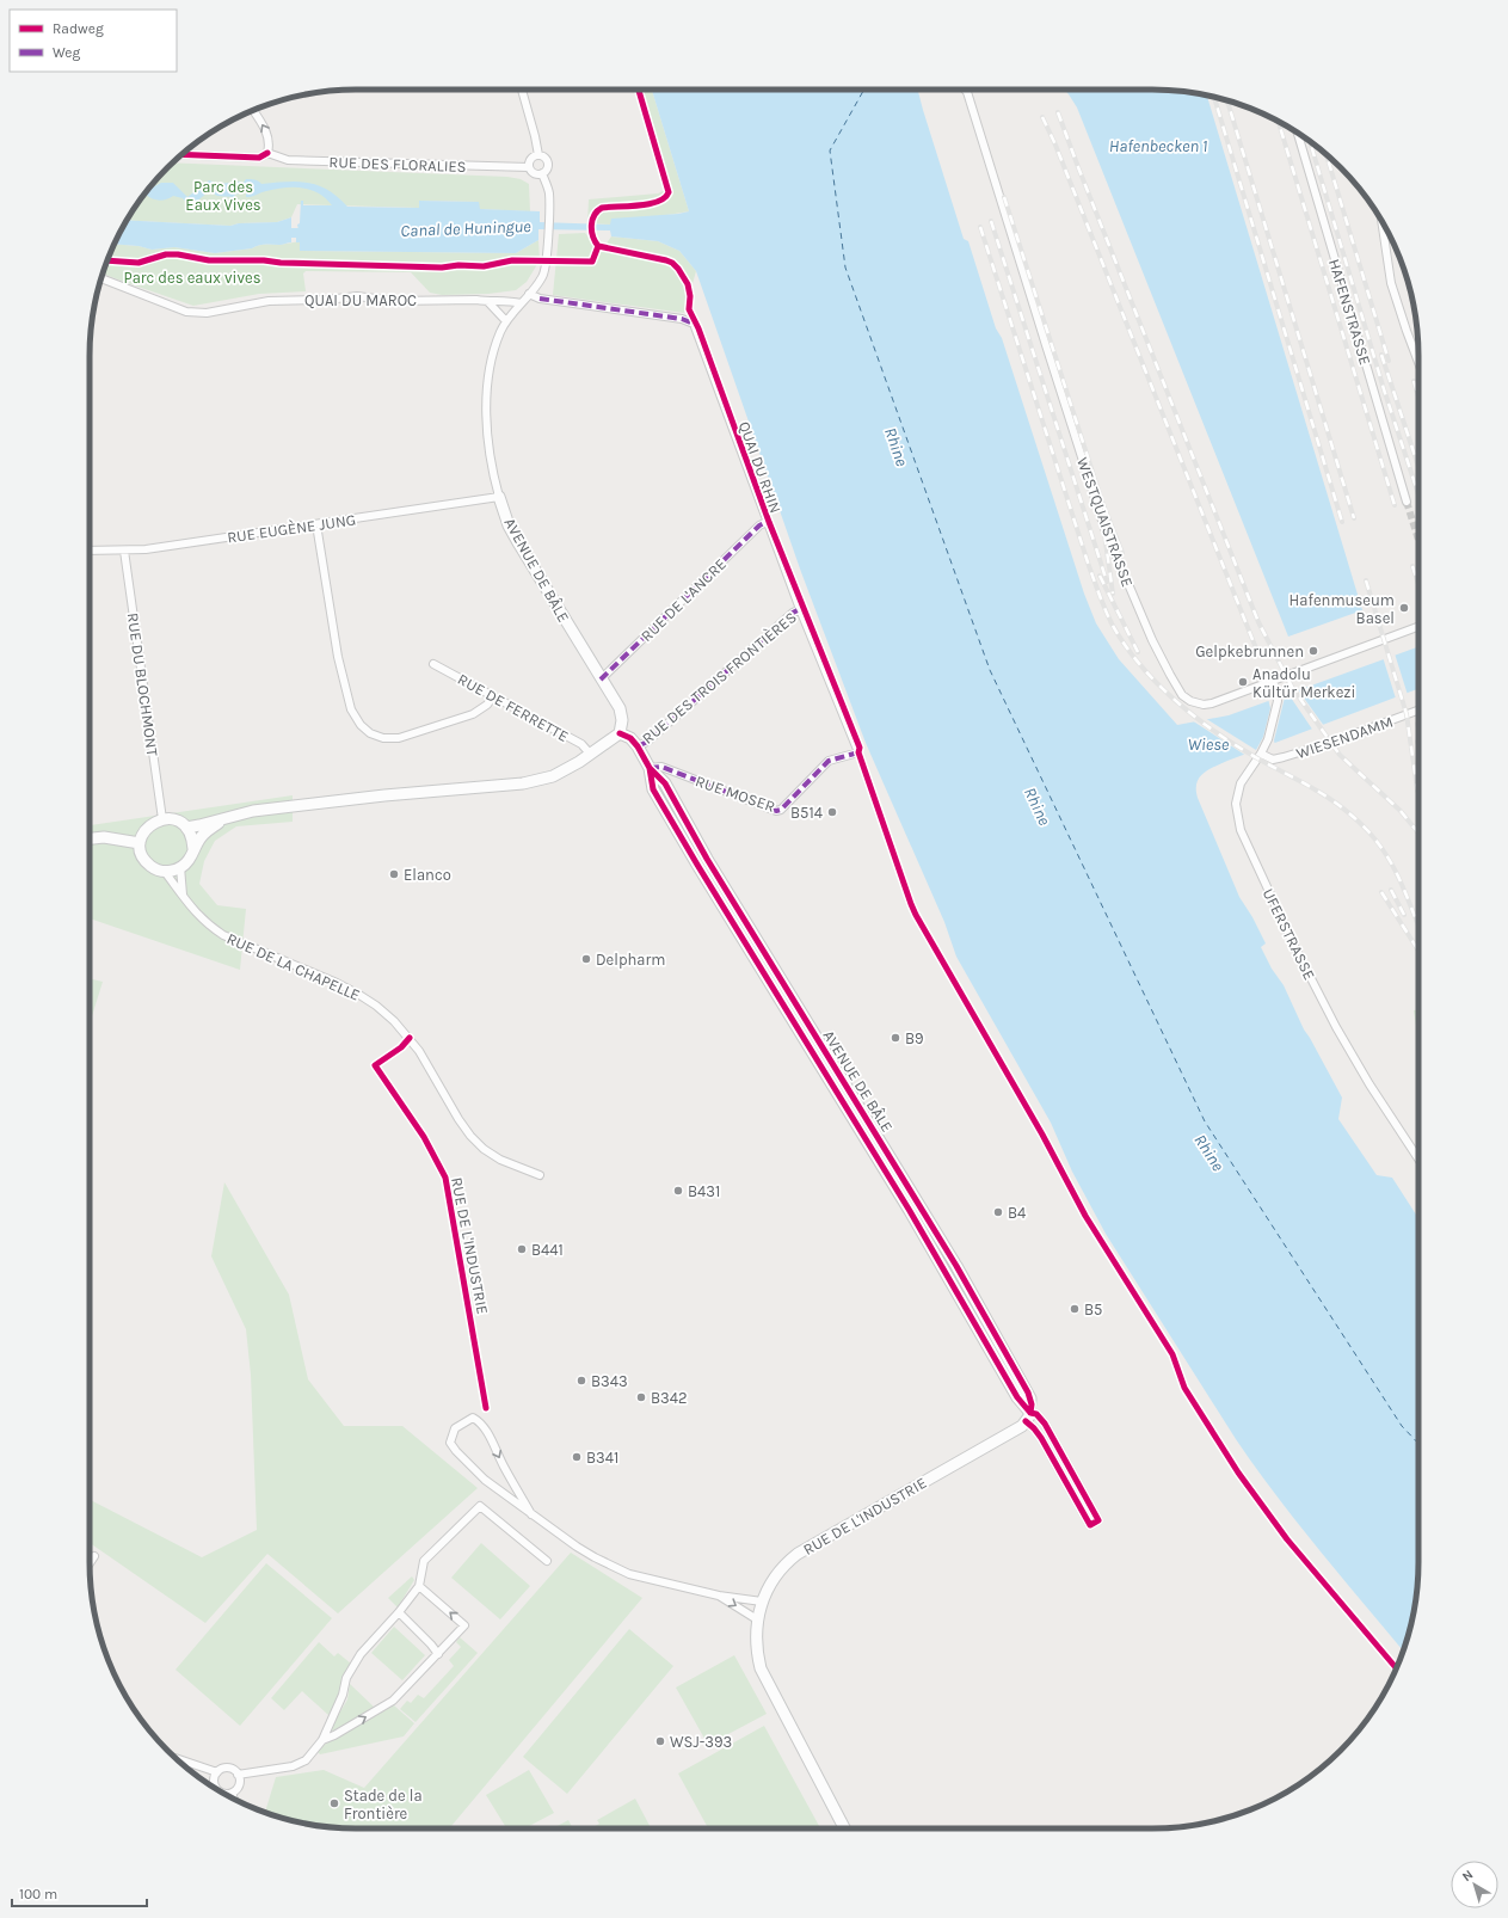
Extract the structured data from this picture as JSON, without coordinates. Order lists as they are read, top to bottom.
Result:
{
  "streets": {
    "main road": ["AVENUE DE BÂLE", "RUE DE L'INDUSTRIE"],
    "street": [
      "RUE DES FLORALIES",
      "QUAI DU MAROC",
      "HAFENSTRASSE",
      "QUAI DU RHIN",
      "WESTQUAISTRASSE",
      "RUE EUGÈNE JUNG",
      "RUE DE L'ANCRE",
      "RUE DES TROIS FRONTIÈRES",
      "RUE DU BLOCHMONT",
      "RUE DE FERRETTE",
      "WIESENDAMM",
      "RUE MOSER",
      "UFERSTRASSE",
      "RUE DE LA CHAPELLE"
    ]
  },
  "crossings": [
    ["RUE DES FLORALIES", "AVENUE DE BÂLE"],
    ["QUAI DU MAROC", "AVENUE DE BÂLE"],
    ["QUAI DU RHIN", "AVENUE DE BÂLE"],
    ["QUAI DU RHIN", "RUE DE L'ANCRE"],
    ["QUAI DU RHIN", "RUE DES TROIS FRONTIÈRES"],
    ["QUAI DU RHIN", "RUE MOSER"],
    ["WESTQUAISTRASSE", "UFERSTRASSE"],
    ["RUE EUGÈNE JUNG", "AVENUE DE BÂLE"],
    ["RUE EUGÈNE JUNG", "RUE DU BLOCHMONT"],
    ["AVENUE DE BÂLE", "RUE DE L'ANCRE"],
    ["AVENUE DE BÂLE", "RUE DES TROIS FRONTIÈRES"],
    ["AVENUE DE BÂLE", "RUE MOSER"],
    ["AVENUE DE BÂLE", "RUE DE L'INDUSTRIE"],
    ["RUE DU BLOCHMONT", "RUE DE LA CHAPELLE"],
    ["WIESENDAMM", "UFERSTRASSE"]
  ],
  "water": [
    "Hafenbecken 1",
    "Canal de Huningue",
    "Rhine",
    "Wiese"
  ],
  "parks": ["Parc des Eaux Vives", "Parc des eaux vives"],
  "places": [
    "Hafenmuseum Basel",
    "Gelpkebrunnen",
    "Anadolu Kültür Merkezi",
    "B514",
    "Elanco",
    "Delpharm",
    "B9",
    "B431",
    "B4",
    "B441",
    "B5",
    "B343",
    "B342",
    "B341",
    "WSJ-393",
    "Stade de la Frontière"
  ],
  "legend": ["Radweg", "Weg"],
  "scale_bar": "100 m",
  "north": "top left"
}
